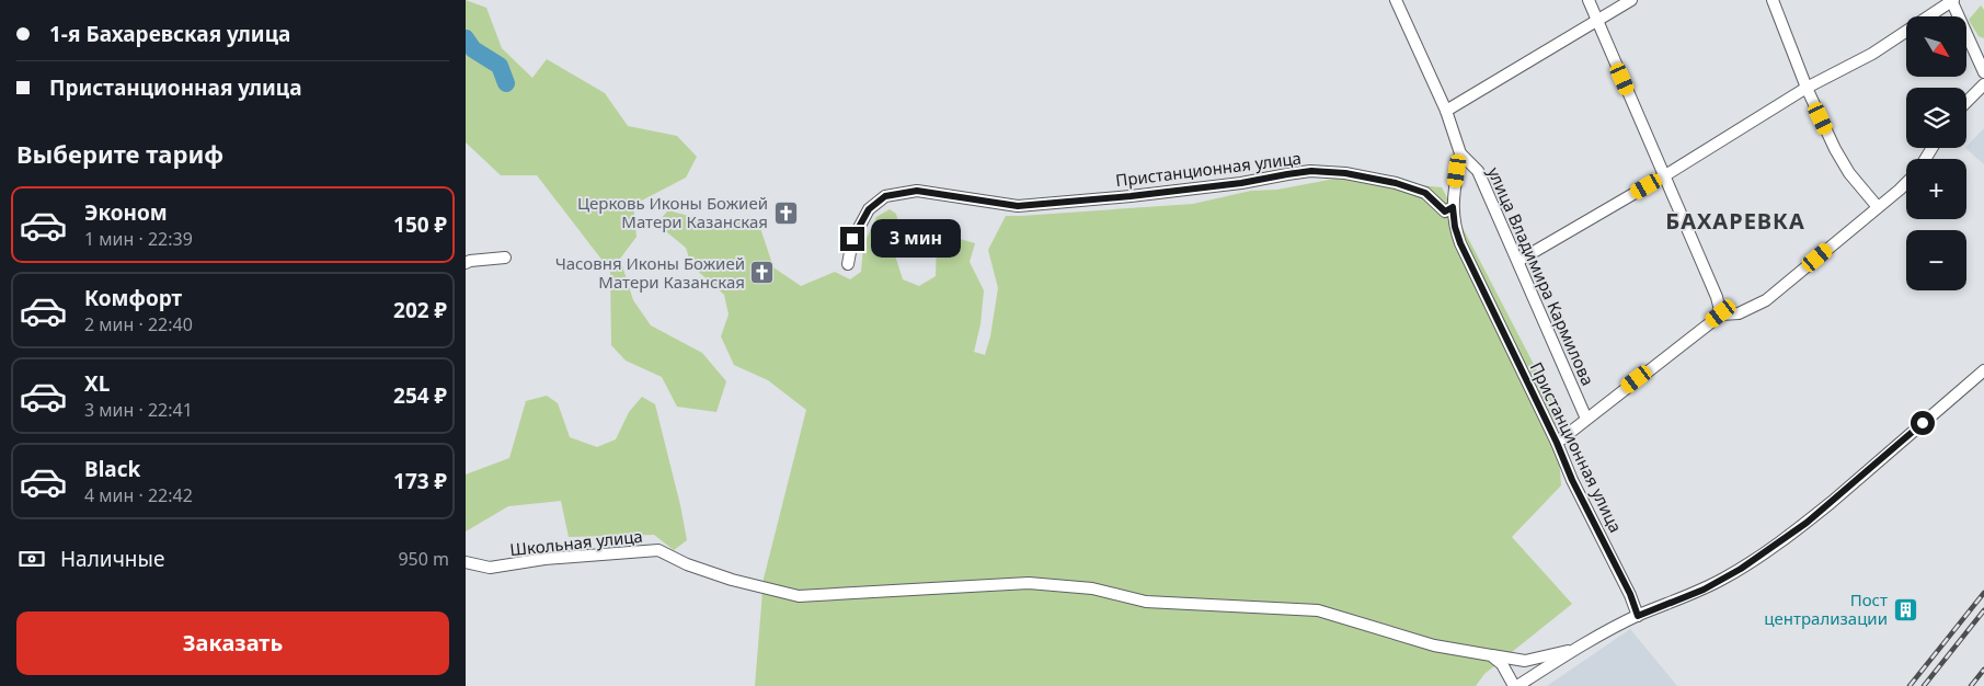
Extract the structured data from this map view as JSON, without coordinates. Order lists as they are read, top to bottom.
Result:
{
  "streets": {
    "street": ["Пристанционная улица", "улица Владимира Кармилова", "Школьная улица"]
  },
  "districts": ["БАХАРЕВКА"],
  "places": {
    "church": ["Церковь Иконы Божией Матери Казанская", "Часовня Иконы Божией Матери Казанская"],
    "building": ["Пост централизации"]
  },
  "north": "bottom right",
  "page": {
    "banner": ["1-я Бахаревская улица", "Пристанционная улица"],
    "map_buttons": ["+", "−"],
    "heading": "Выберите тариф",
    "list": [
      {
        "name": "Эконом",
        "note": "1 мин · 22:39",
        "value": "150 ₽"
      },
      {
        "name": "Комфорт",
        "note": "2 мин · 22:40",
        "value": "202 ₽"
      },
      {
        "name": "XL",
        "note": "3 мин · 22:41",
        "value": "254 ₽"
      },
      {
        "name": "Black",
        "note": "4 мин · 22:42",
        "value": "173 ₽"
      }
    ],
    "bubble": "3 мин",
    "pay": ["Наличные", "950 m"],
    "buttons": "Заказать"
  }
}
